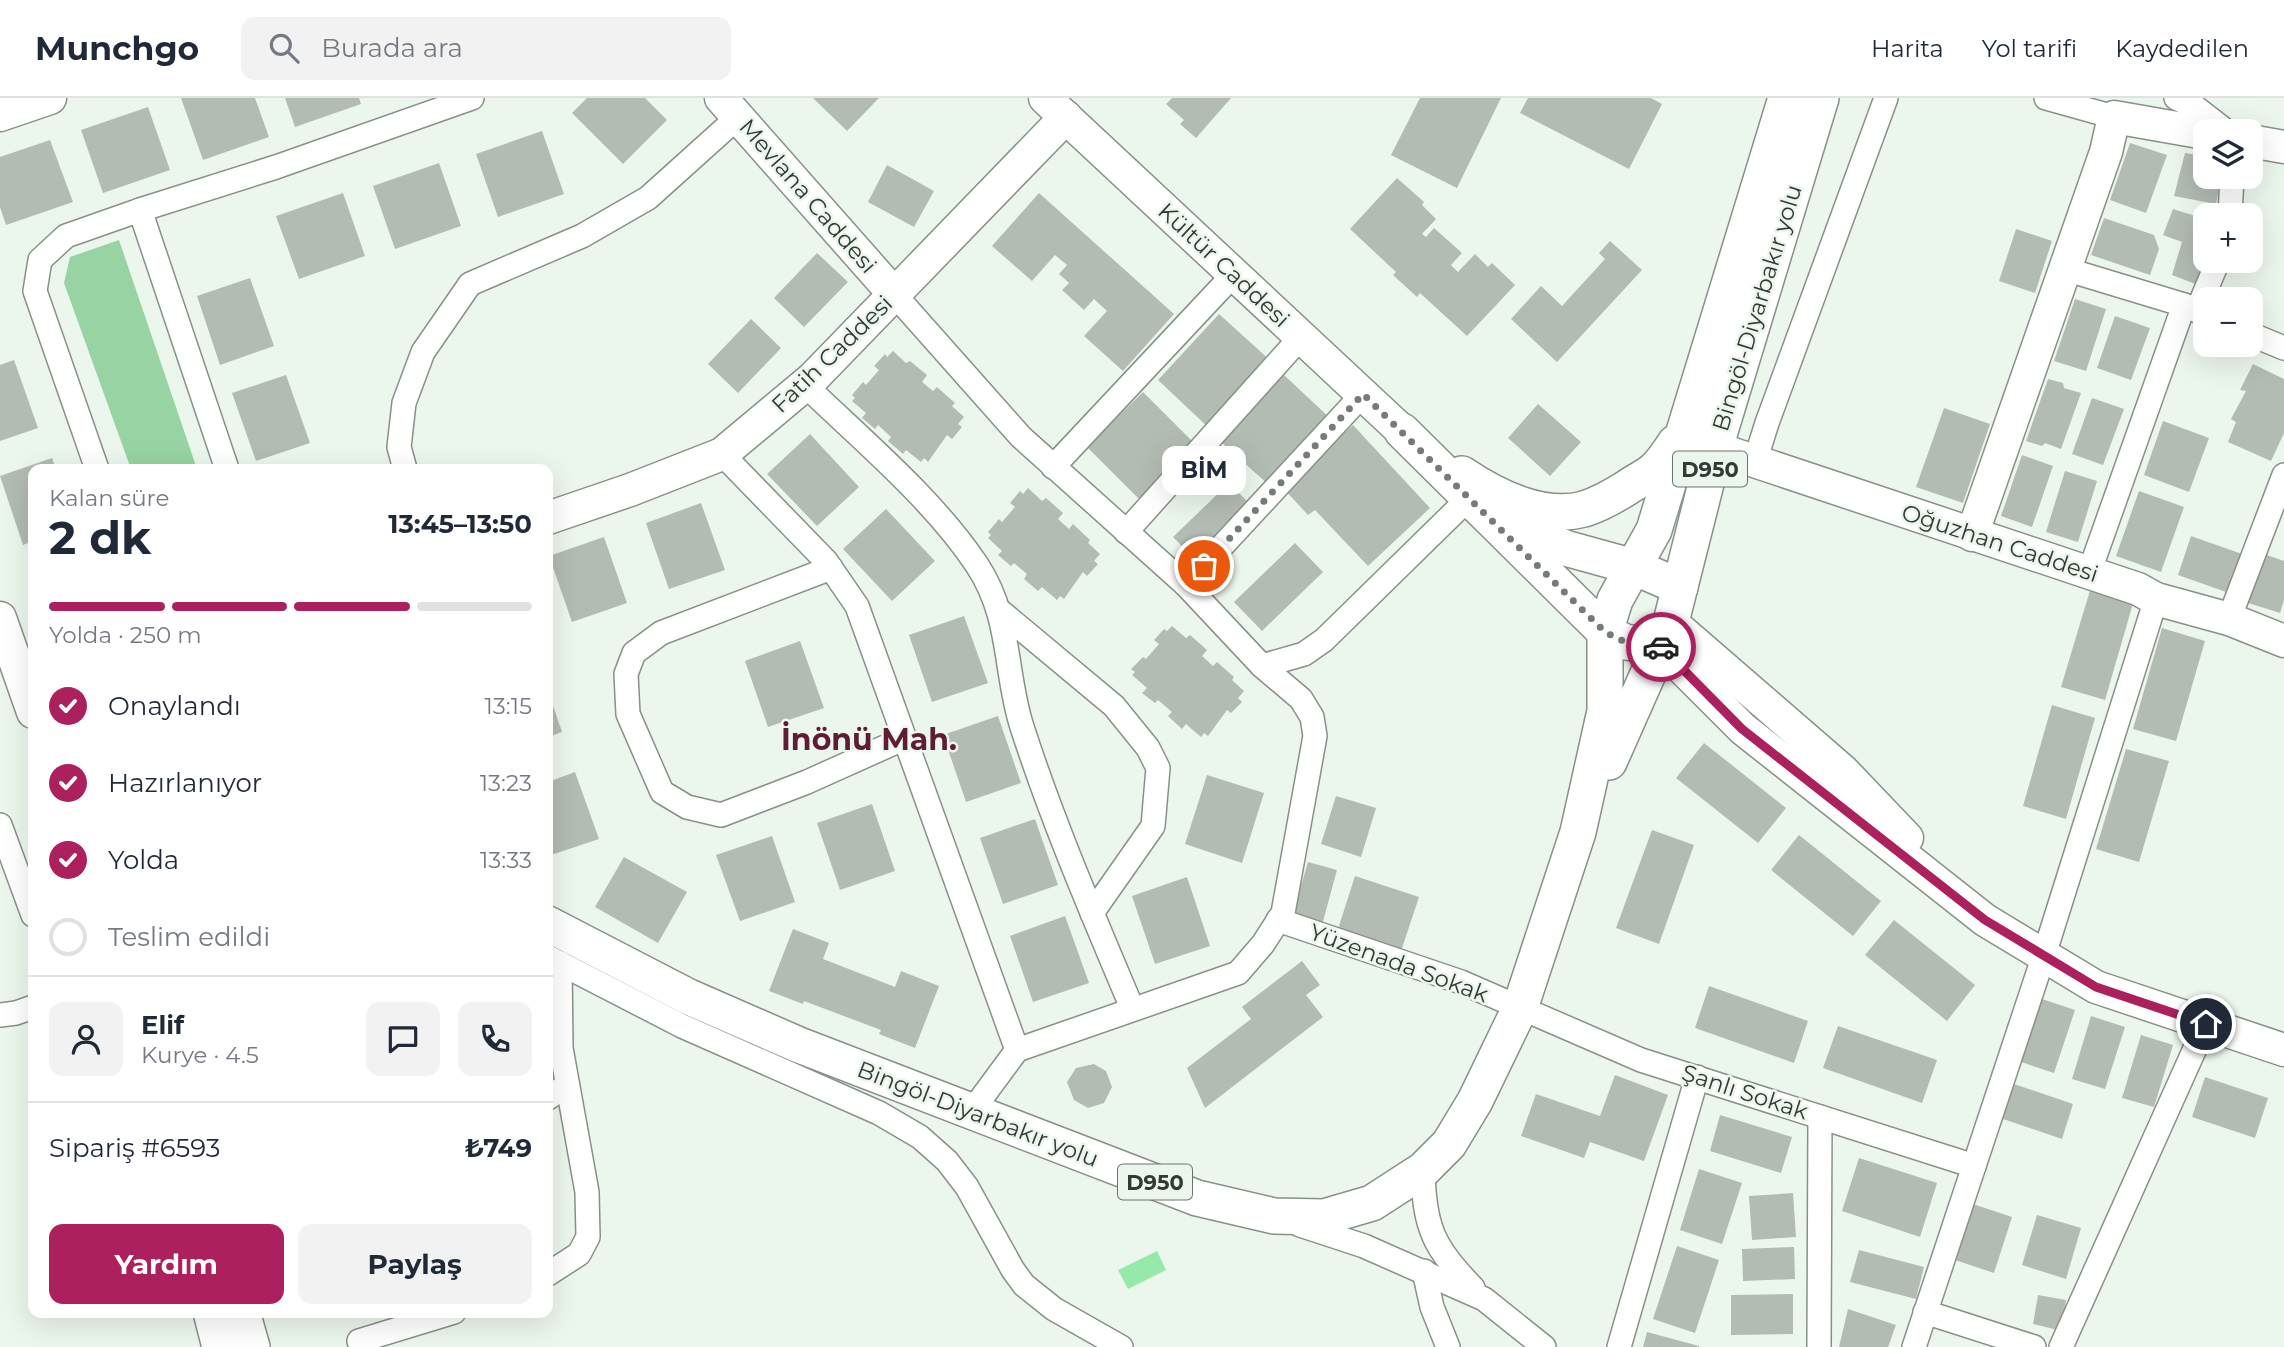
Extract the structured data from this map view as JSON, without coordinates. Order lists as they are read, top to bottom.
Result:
{
  "streets": {
    "main road": ["Bingöl-Diyarbakır yolu", "D950"],
    "street": [
      "Mevlana Caddesi",
      "Kültür Caddesi",
      "Fatih Caddesi",
      "Oğuzhan Caddesi",
      "Yüzenada Sokak",
      "Şanlı Sokak"
    ]
  },
  "crossings": [
    ["Mevlana Caddesi", "Fatih Caddesi"],
    ["Kültür Caddesi", "Fatih Caddesi"],
    ["Bingöl-Diyarbakır yolu", "Oğuzhan Caddesi"],
    ["Bingöl-Diyarbakır yolu", "Yüzenada Sokak"],
    ["Bingöl-Diyarbakır yolu", "Şanlı Sokak"],
    ["Yüzenada Sokak", "Şanlı Sokak"]
  ],
  "districts": ["İnönü Mah."],
  "places": ["BİM"],
  "page": {
    "header": "Munchgo",
    "search": "Burada ara",
    "nav": ["Harita", "Yol tarifi", "Kaydedilen"],
    "map_buttons": ["+", "−"],
    "bubble": "BİM",
    "heading": ["2 dk", "Kalan süre", "13:45–13:50"],
    "panel": [
      "Elif",
      "Kurye · 4.5",
      "Sipariş #6593",
      "₺749"
    ],
    "bar": "Yolda · 250 m",
    "list": [
      ["Onaylandı", "13:15"],
      ["Hazırlanıyor", "13:23"],
      ["Yolda", "13:33"],
      "Teslim edildi"
    ],
    "buttons": ["Yardım", "Paylaş"]
  }
}
